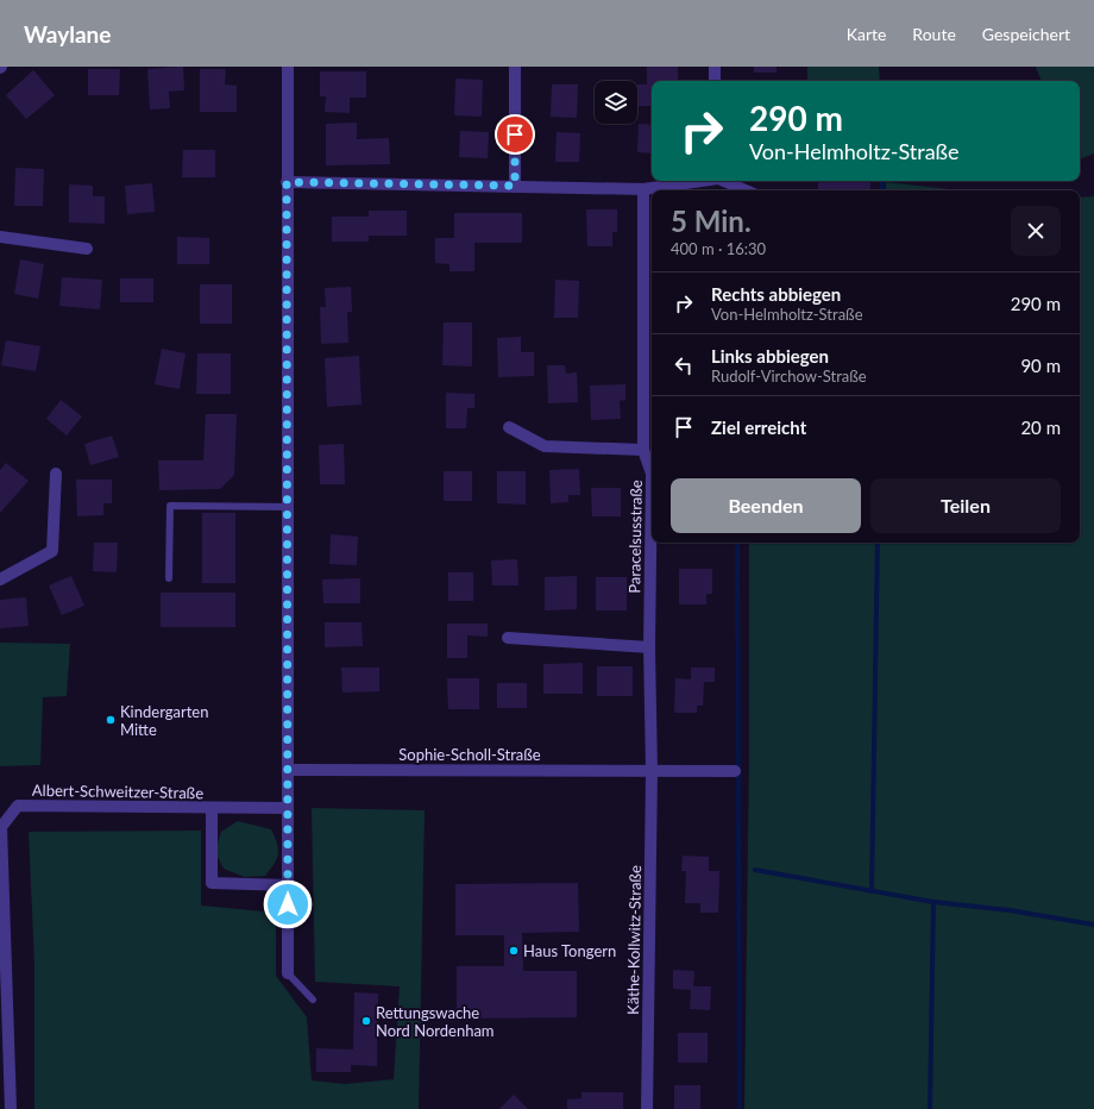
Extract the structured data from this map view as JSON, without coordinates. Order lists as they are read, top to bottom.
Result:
{
  "streets": {
    "street": [
      "Paracelsusstraße",
      "Sophie-Scholl-Straße",
      "Albert-Schweitzer-Straße",
      "Käthe-Kollwitz-Straße"
    ]
  },
  "crossings": [
    ["Paracelsusstraße", "Sophie-Scholl-Straße"],
    ["Paracelsusstraße", "Käthe-Kollwitz-Straße"],
    ["Sophie-Scholl-Straße", "Käthe-Kollwitz-Straße"]
  ],
  "places": ["Kindergarten Mitte", "Haus Tongern", "Rettungswache Nord Nordenham"],
  "page": {
    "header": "Waylane",
    "nav": ["Karte", "Route", "Gespeichert"],
    "turn": ["290 m", "Von-Helmholtz-Straße"],
    "heading": ["5 Min.", "400 m · 16:30"],
    "list": [
      {
        "name": "Rechts abbiegen",
        "note": "Von-Helmholtz-Straße",
        "value": "290 m"
      },
      {
        "name": "Links abbiegen",
        "note": "Rudolf-Virchow-Straße",
        "value": "90 m"
      },
      {
        "name": "Ziel erreicht",
        "value": "20 m"
      }
    ],
    "buttons": ["Beenden", "Teilen"]
  }
}
